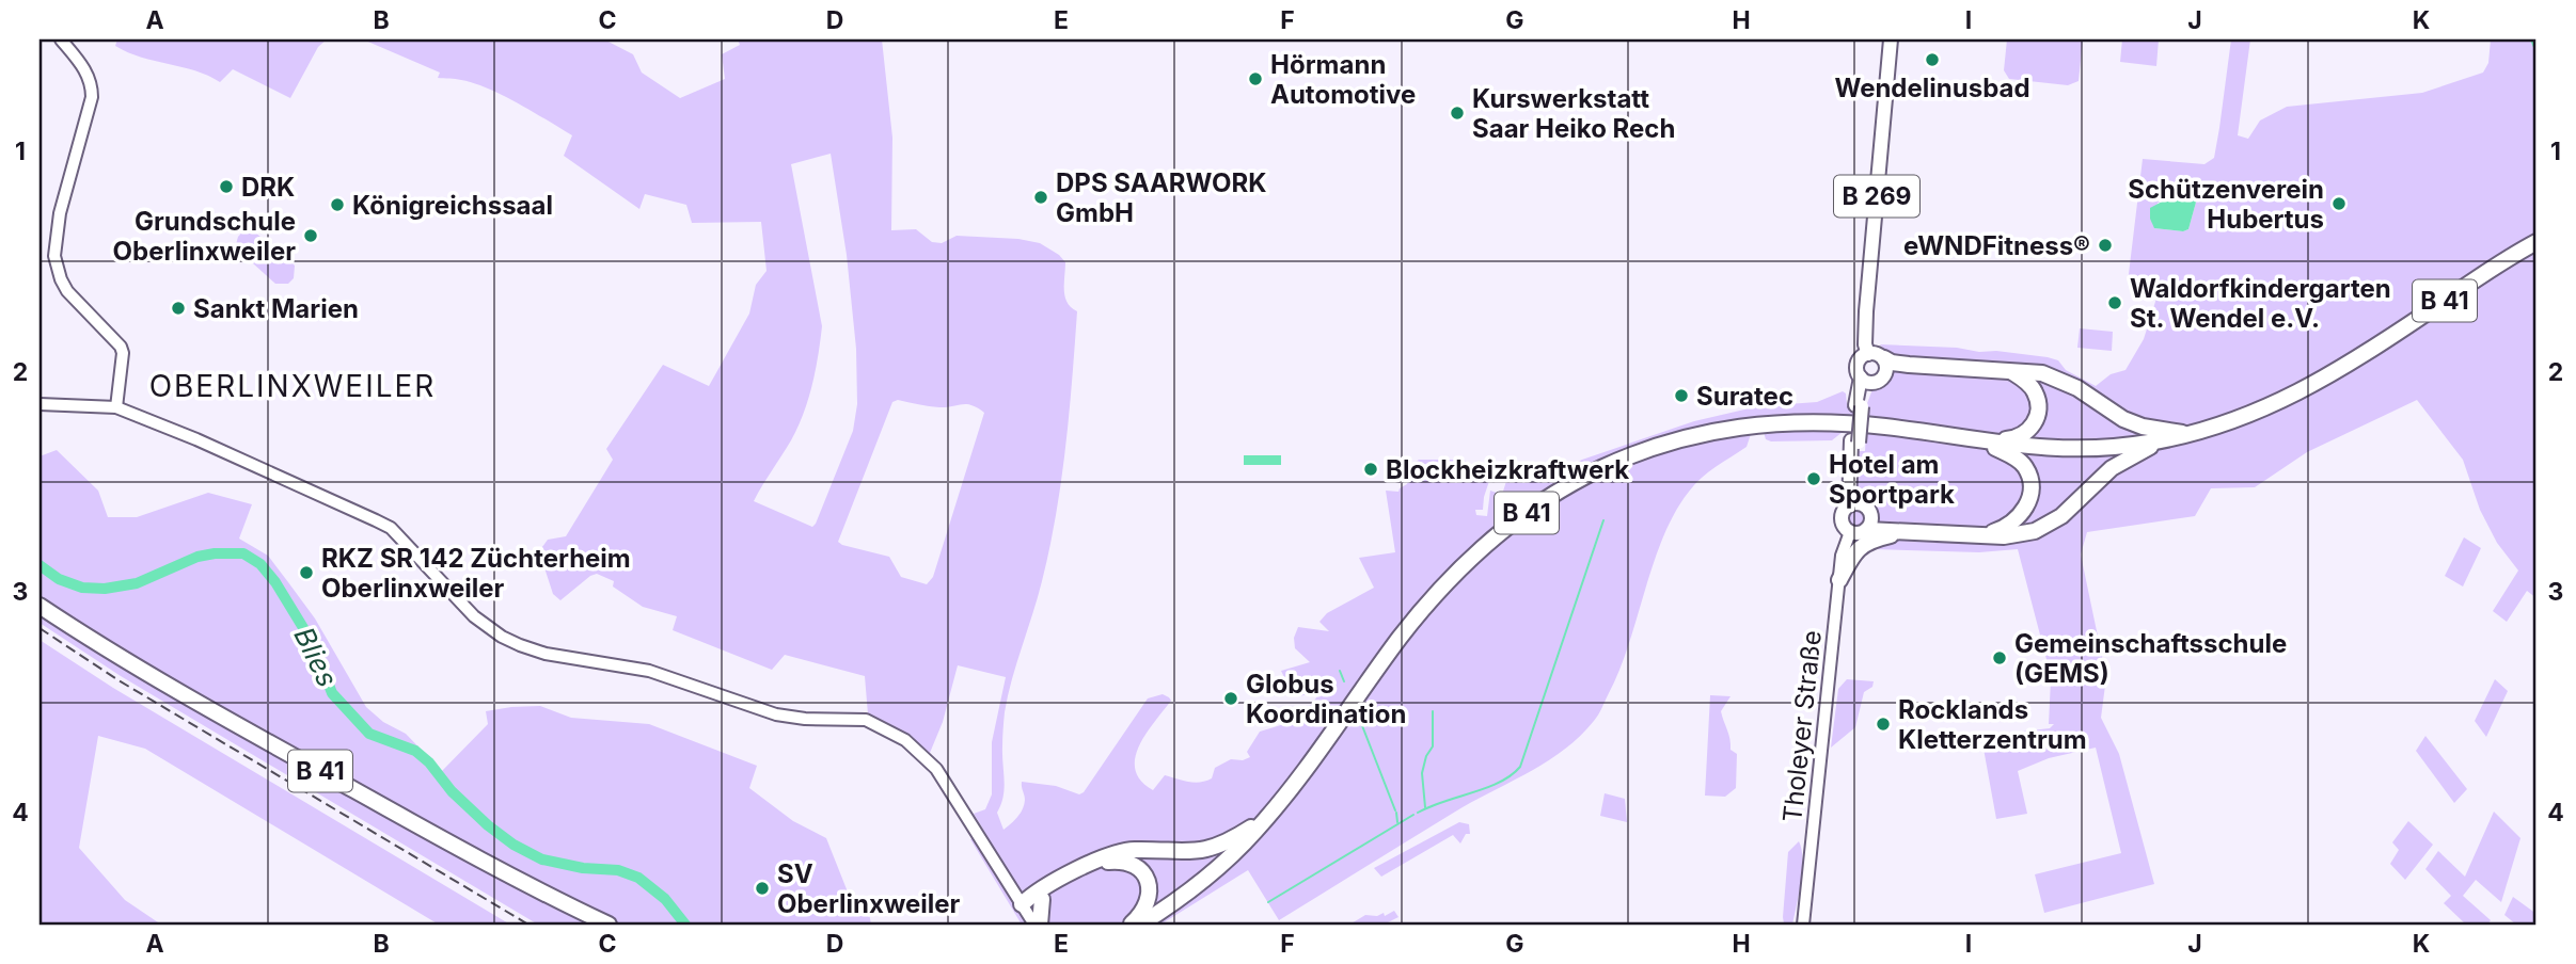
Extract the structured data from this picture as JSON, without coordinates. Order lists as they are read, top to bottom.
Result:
{
  "streets": {
    "highway": ["B 41"],
    "main road": ["B 269", "Tholeyer Straße"]
  },
  "crossings": [
    ["B 269", "Tholeyer Straße"]
  ],
  "districts": ["OBERLINXWEILER"],
  "water": ["Blies"],
  "places": [
    "Wendelinusbad",
    "Hörmann Automotive",
    "Kurswerkstatt Saar Heiko Rech",
    "DRK",
    "DPS SAARWORK GmbH",
    "Schützenverein Hubertus",
    "Königreichssaal",
    "Grundschule Oberlinxweiler",
    "eWNDFitness®",
    "Waldorfkindergarten St. Wendel e.V.",
    "Sankt Marien",
    "Suratec",
    "Blockheizkraftwerk",
    "Hotel am Sportpark",
    "RKZ SR 142 Züchterheim Oberlinxweiler",
    "Gemeinschaftsschule (GEMS)",
    "Globus Koordination",
    "Rocklands Kletterzentrum",
    "SV Oberlinxweiler"
  ],
  "grid": {
    "columns": [
      "A",
      "B",
      "C",
      "D",
      "E",
      "F",
      "G",
      "H",
      "I",
      "J",
      "K"
    ],
    "rows": [
      "1",
      "2",
      "3",
      "4"
    ]
  }
}
